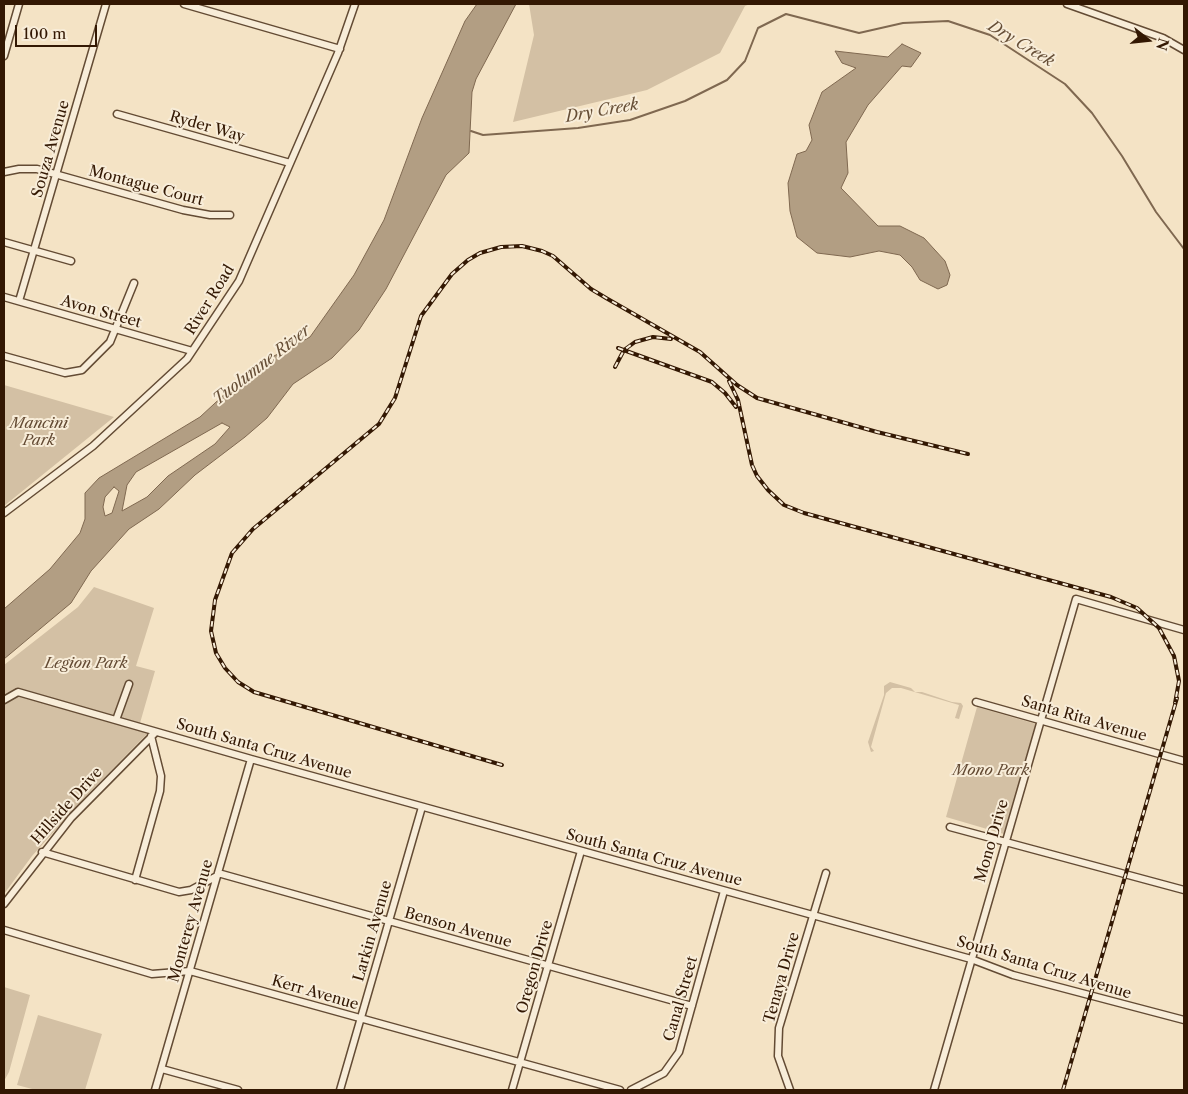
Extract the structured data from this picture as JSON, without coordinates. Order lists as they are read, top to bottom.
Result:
{
  "streets": {
    "street": [
      "Ryder Way",
      "Souza Avenue",
      "Montague Court",
      "River Road",
      "Avon Street",
      "Santa Rita Avenue",
      "South Santa Cruz Avenue",
      "Hillside Drive",
      "Mono Drive",
      "Monterey Avenue",
      "Benson Avenue",
      "Larkin Avenue",
      "Oregon Drive",
      "Tenaya Drive",
      "Kerr Avenue",
      "Canal Street"
    ]
  },
  "crossings": [
    ["Ryder Way", "River Road"],
    ["Souza Avenue", "Montague Court"],
    ["Souza Avenue", "Avon Street"],
    ["River Road", "Avon Street"],
    ["Santa Rita Avenue", "Mono Drive"],
    ["South Santa Cruz Avenue", "Hillside Drive"],
    ["South Santa Cruz Avenue", "Mono Drive"],
    ["South Santa Cruz Avenue", "Monterey Avenue"],
    ["South Santa Cruz Avenue", "Larkin Avenue"],
    ["South Santa Cruz Avenue", "Oregon Drive"],
    ["South Santa Cruz Avenue", "Tenaya Drive"],
    ["South Santa Cruz Avenue", "Canal Street"],
    ["Monterey Avenue", "Benson Avenue"],
    ["Monterey Avenue", "Kerr Avenue"],
    ["Benson Avenue", "Larkin Avenue"],
    ["Benson Avenue", "Oregon Drive"],
    ["Benson Avenue", "Canal Street"],
    ["Larkin Avenue", "Kerr Avenue"],
    ["Oregon Drive", "Kerr Avenue"]
  ],
  "water": ["Dry Creek", "Tuolumne River"],
  "parks": ["Mancini Park", "Legion Park", "Mono Park"],
  "scale_bar": "100 m",
  "north": "right"
}
